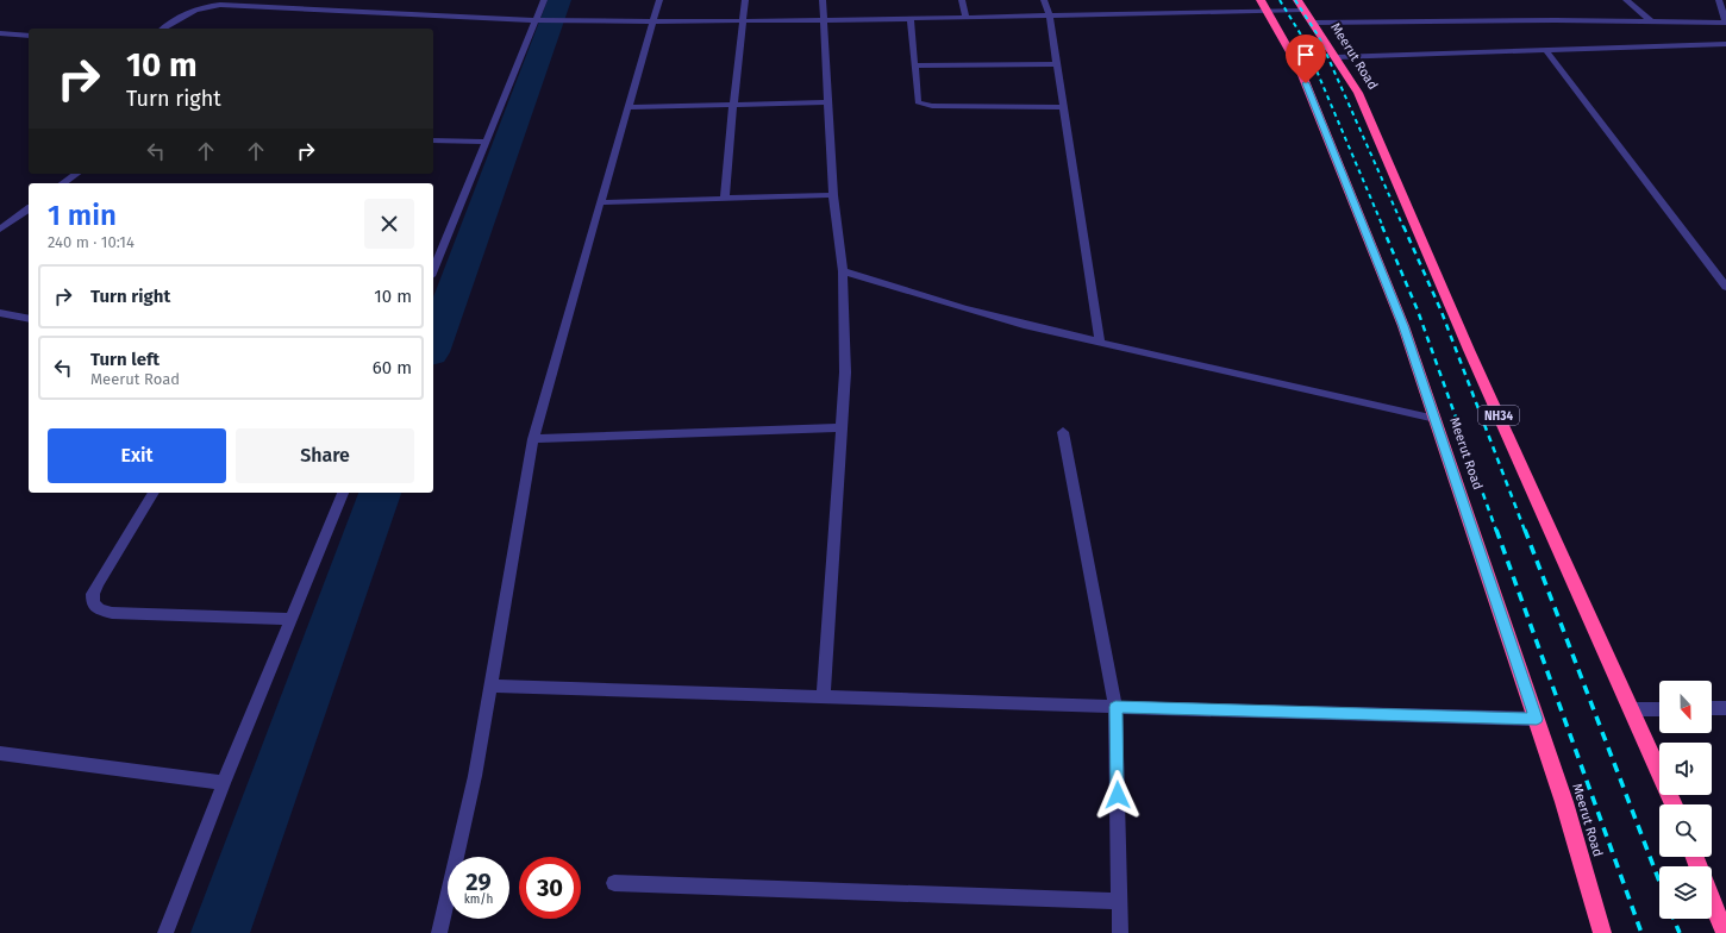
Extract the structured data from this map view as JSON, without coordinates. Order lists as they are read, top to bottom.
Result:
{
  "streets": {
    "highway": ["Meerut Road", "NH34"]
  },
  "north": "bottom",
  "page": {
    "turn": ["10 m", "Turn right"],
    "heading": ["1 min", "240 m · 10:14"],
    "list": [
      {
        "name": "Turn right",
        "value": "10 m"
      },
      {
        "name": "Turn left",
        "note": "Meerut Road",
        "value": "60 m"
      }
    ],
    "buttons": ["Exit", "Share"],
    "speed": "29 km/h",
    "limit": "30"
  }
}
